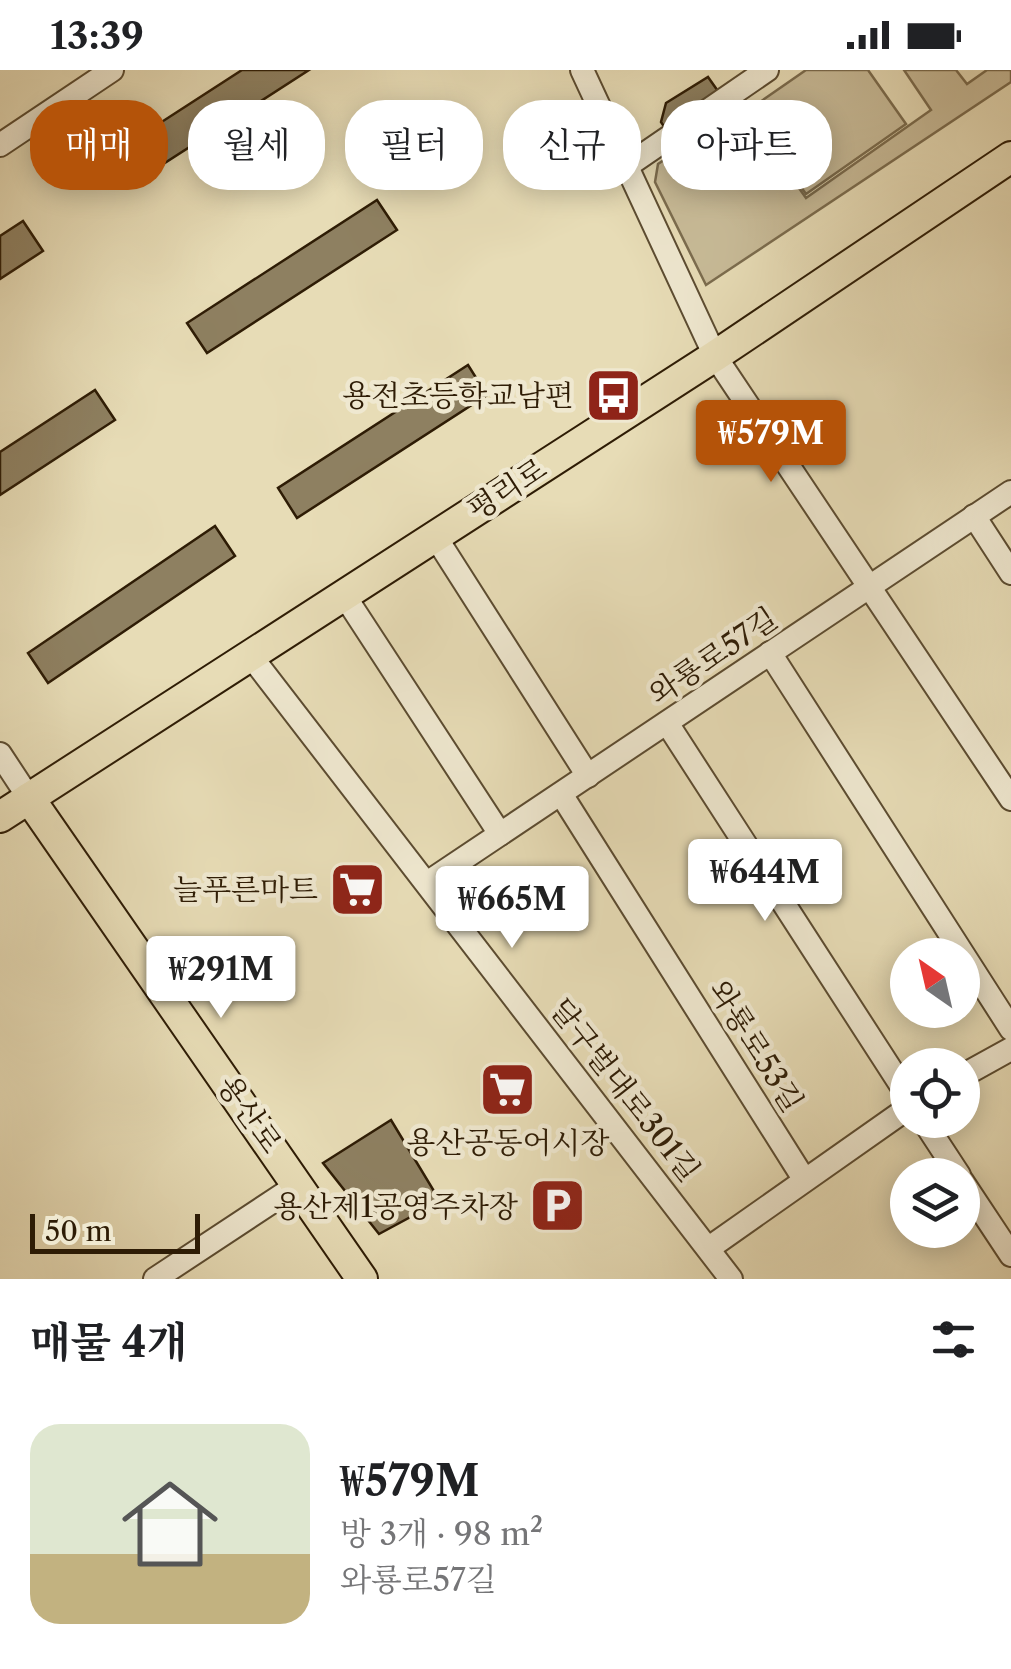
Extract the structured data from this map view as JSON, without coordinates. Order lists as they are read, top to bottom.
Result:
{
  "streets": {
    "main road": ["평리로", "용산로"],
    "street": ["와룡로57길", "와룡로53길", "달구벌대로301길"]
  },
  "crossings": [
    ["평리로", "달구벌대로301길"],
    ["평리로", "용산로"],
    ["와룡로57길", "와룡로53길"],
    ["와룡로57길", "달구벌대로301길"]
  ],
  "places": {
    "bus stop": ["용전초등학교남편"],
    "supermarket": ["늘푸른마트", "용산공동어시장"],
    "parking": ["용산제1공영주차장"]
  },
  "scale_bar": "50 m",
  "north": "top left",
  "page": {
    "status": "13:39",
    "chip": [
      "매매",
      "월세",
      "필터",
      "신규",
      "아파트"
    ],
    "price": [
      "₩579M",
      "₩644M",
      "₩665M",
      "₩291M"
    ],
    "scale": "50 m",
    "heading": "매물 4개",
    "list": [
      {
        "name": "₩579M",
        "note": "방 3개 · 98 m² · 와룡로57길"
      }
    ]
  }
}
